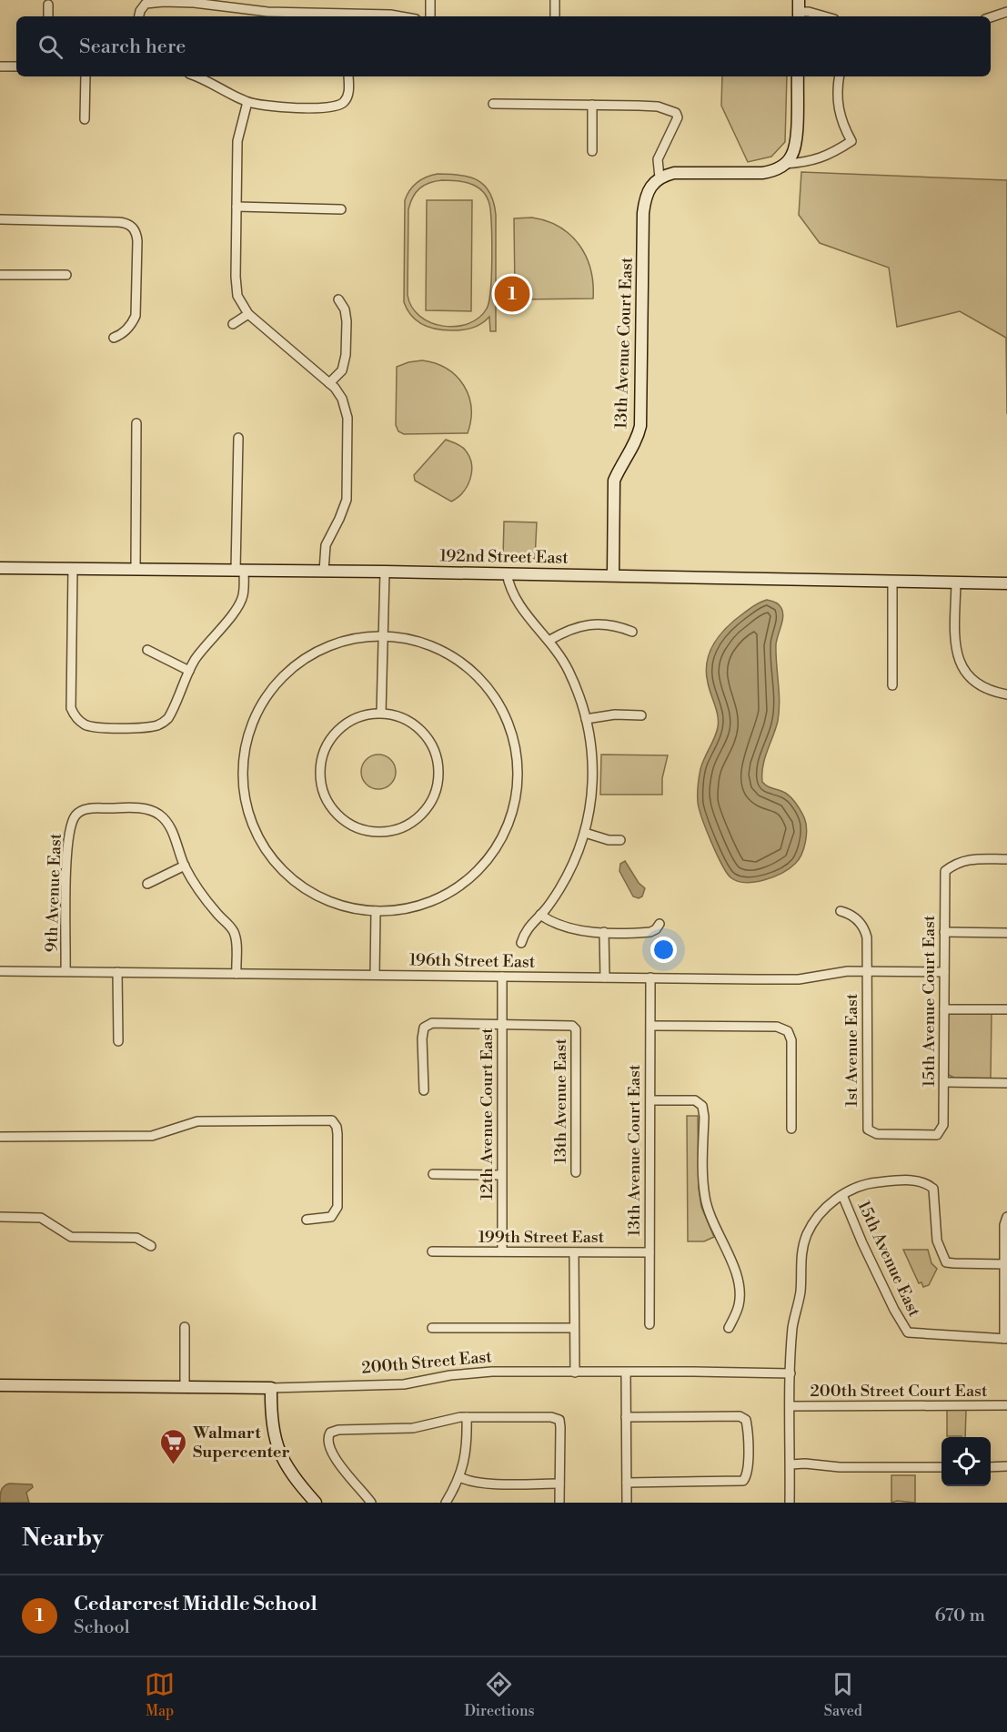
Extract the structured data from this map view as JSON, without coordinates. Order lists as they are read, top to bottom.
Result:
{
  "streets": {
    "street": [
      "13th Avenue Court East",
      "192nd Street East",
      "9th Avenue East",
      "196th Street East",
      "15th Avenue Court East",
      "1st Avenue East",
      "13th Avenue East",
      "12th Avenue Court East",
      "199th Street East",
      "15th Avenue East",
      "200th Street East",
      "200th Street Court East"
    ]
  },
  "crossings": [
    ["13th Avenue Court East", "192nd Street East"],
    ["13th Avenue Court East", "196th Street East"],
    ["13th Avenue Court East", "199th Street East"],
    ["9th Avenue East", "196th Street East"],
    ["196th Street East", "15th Avenue Court East"],
    ["196th Street East", "1st Avenue East"],
    ["196th Street East", "12th Avenue Court East"],
    ["15th Avenue Court East", "1st Avenue East"],
    ["13th Avenue East", "12th Avenue Court East"],
    ["12th Avenue Court East", "199th Street East"]
  ],
  "places": {
    "supermarket": ["Walmart Supercenter"]
  },
  "page": {
    "search": "Search here",
    "pins": "1",
    "heading": "Nearby",
    "list": [
      {
        "mark": "1",
        "name": "Cedarcrest Middle School",
        "note": "School",
        "value": "670 m"
      }
    ],
    "nav": ["Map", "Directions", "Saved"]
  }
}
